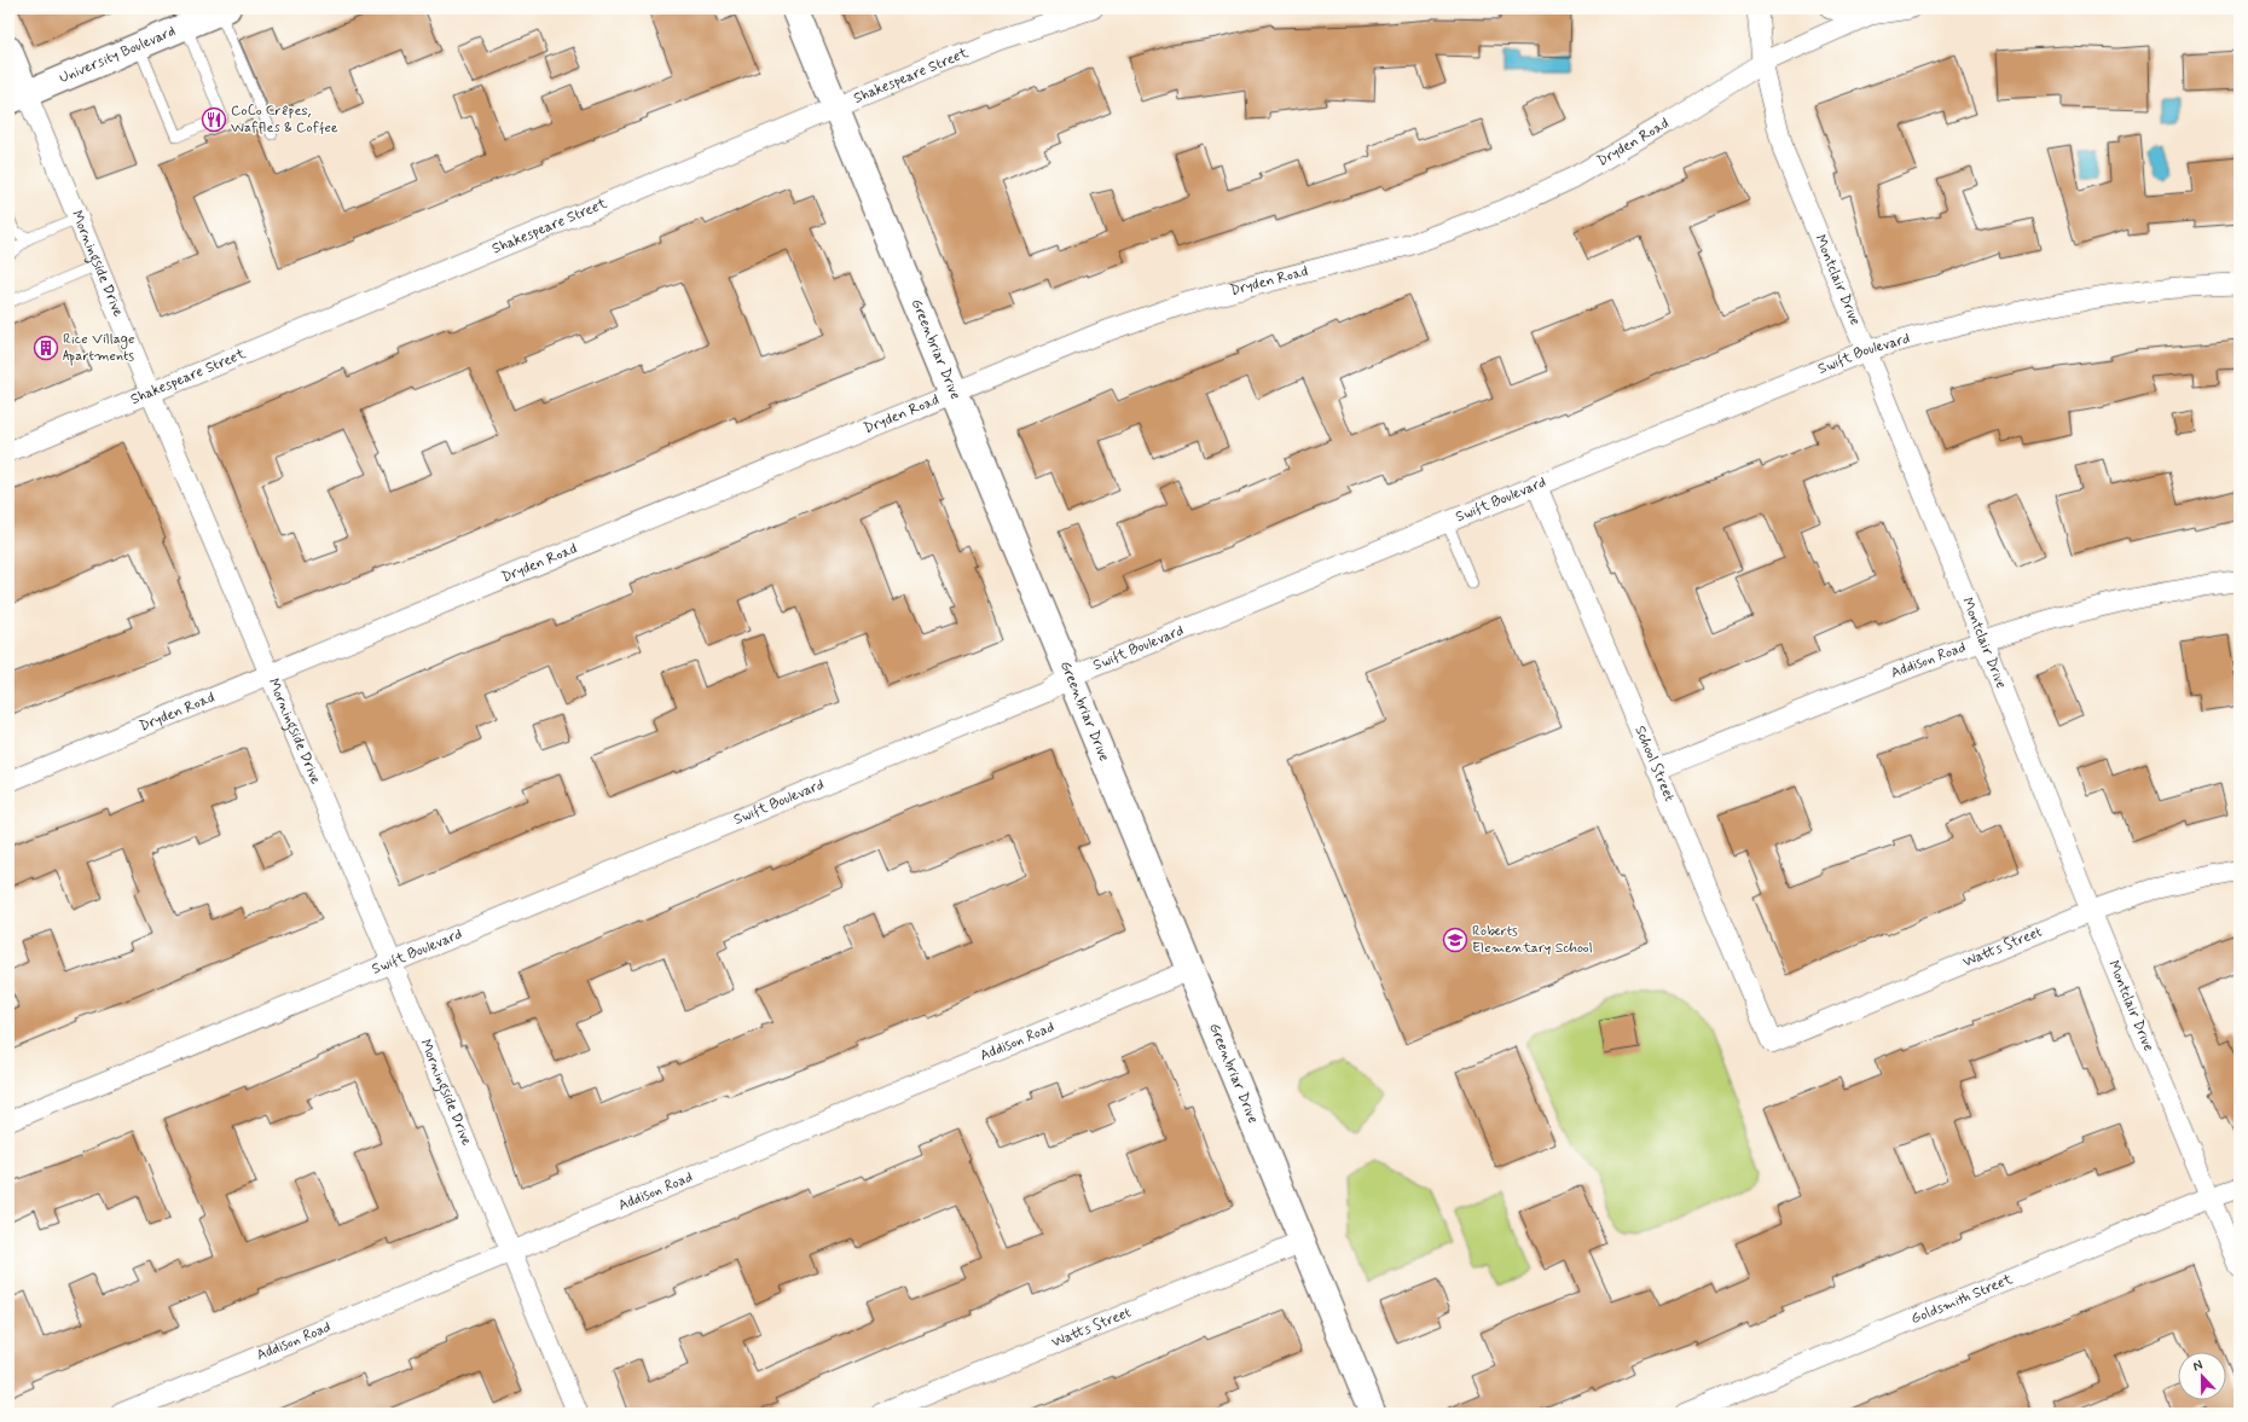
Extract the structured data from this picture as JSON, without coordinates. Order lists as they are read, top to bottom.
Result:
{
  "streets": {
    "main road": ["University Boulevard", "Morningside Drive", "Greenbriar Drive"],
    "street": [
      "Shakespeare Street",
      "Dryden Road",
      "Montclair Drive",
      "Swift Boulevard",
      "Addison Road",
      "School Street",
      "Watts Street",
      "Goldsmith Street"
    ]
  },
  "crossings": [
    ["University Boulevard", "Morningside Drive"],
    ["Shakespeare Street", "Morningside Drive"],
    ["Shakespeare Street", "Greenbriar Drive"],
    ["Dryden Road", "Morningside Drive"],
    ["Dryden Road", "Montclair Drive"],
    ["Dryden Road", "Greenbriar Drive"],
    ["Morningside Drive", "Swift Boulevard"],
    ["Morningside Drive", "Addison Road"],
    ["Montclair Drive", "Swift Boulevard"],
    ["Montclair Drive", "Addison Road"],
    ["Montclair Drive", "Watts Street"],
    ["Montclair Drive", "Goldsmith Street"],
    ["Greenbriar Drive", "Swift Boulevard"],
    ["Greenbriar Drive", "Addison Road"],
    ["Greenbriar Drive", "Watts Street"],
    ["Swift Boulevard", "School Street"],
    ["Addison Road", "School Street"],
    ["School Street", "Watts Street"]
  ],
  "places": {
    "restaurant": ["CoCo Crêpes, Waffles & Coffee"],
    "building": ["Rice Village Apartments"],
    "school or university": ["Roberts Elementary School"]
  },
  "north": "top"
}
